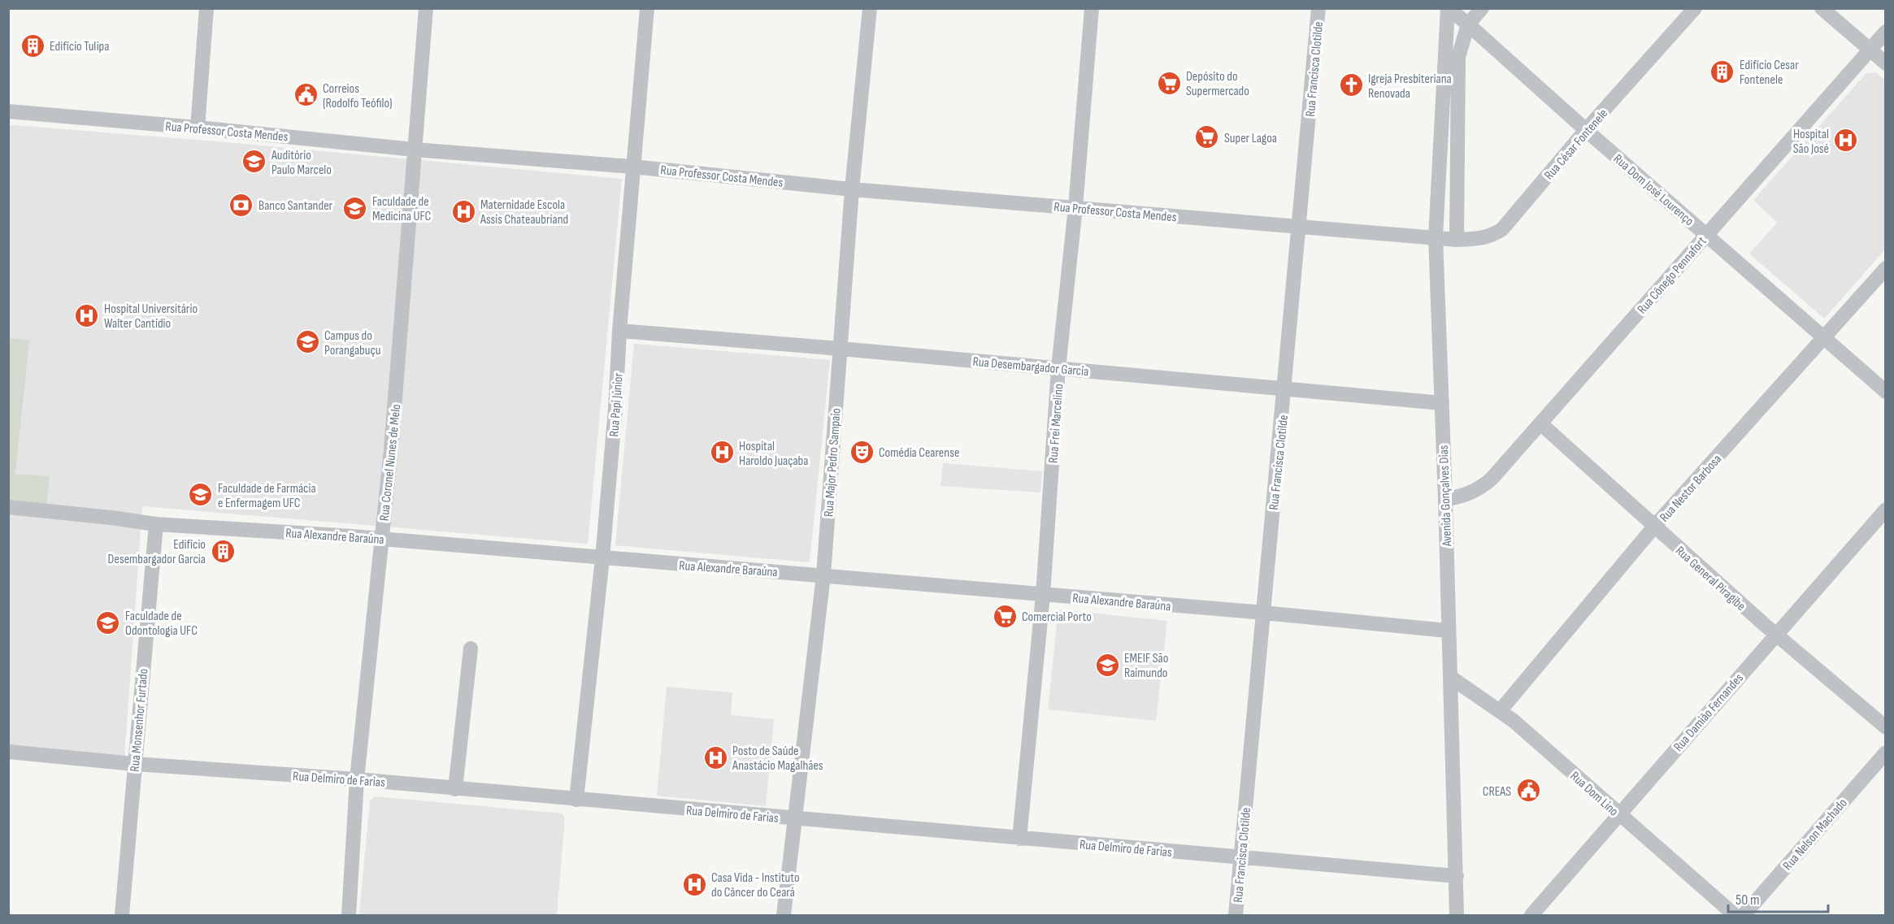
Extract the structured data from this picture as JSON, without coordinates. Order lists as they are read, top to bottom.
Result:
{
  "streets": {
    "street": [
      "Rua Francisca Clotilde",
      "Rua Professor Costa Mendes",
      "Rua César Fontenele",
      "Rua Dom José Lourenço",
      "Rua Cônego Pennafort",
      "Rua Desembargador Garcia",
      "Rua Papi Júnior",
      "Rua Frei Marcelino",
      "Rua Coronel Nunes de Melo",
      "Rua Major Pedro Sampaio",
      "Rua Nestor Barbosa",
      "Avenida Gonçalves Dias",
      "Rua Alexandre Baraúna",
      "Rua General Piragibe",
      "Rua Damião Fernandes",
      "Rua Monsenhor Furtado",
      "Rua Delmiro de Farias",
      "Rua Dom Lino",
      "Rua Nelson Machado"
    ]
  },
  "crossings": [
    ["Rua Francisca Clotilde", "Rua Professor Costa Mendes"],
    ["Rua Francisca Clotilde", "Rua Desembargador Garcia"],
    ["Rua Francisca Clotilde", "Rua Alexandre Baraúna"],
    ["Rua Francisca Clotilde", "Rua Delmiro de Farias"],
    ["Rua Professor Costa Mendes", "Rua César Fontenele"],
    ["Rua Professor Costa Mendes", "Rua Papi Júnior"],
    ["Rua Professor Costa Mendes", "Rua Frei Marcelino"],
    ["Rua Professor Costa Mendes", "Rua Coronel Nunes de Melo"],
    ["Rua Professor Costa Mendes", "Rua Major Pedro Sampaio"],
    ["Rua Professor Costa Mendes", "Avenida Gonçalves Dias"],
    ["Rua César Fontenele", "Rua Dom José Lourenço"],
    ["Rua César Fontenele", "Avenida Gonçalves Dias"],
    ["Rua Dom José Lourenço", "Rua Cônego Pennafort"],
    ["Rua Dom José Lourenço", "Rua Nestor Barbosa"],
    ["Rua Dom José Lourenço", "Avenida Gonçalves Dias"],
    ["Rua Cônego Pennafort", "Avenida Gonçalves Dias"],
    ["Rua Cônego Pennafort", "Rua General Piragibe"],
    ["Rua Desembargador Garcia", "Rua Papi Júnior"],
    ["Rua Desembargador Garcia", "Rua Frei Marcelino"],
    ["Rua Desembargador Garcia", "Rua Major Pedro Sampaio"],
    ["Rua Desembargador Garcia", "Avenida Gonçalves Dias"],
    ["Rua Papi Júnior", "Rua Alexandre Baraúna"],
    ["Rua Papi Júnior", "Rua Delmiro de Farias"],
    ["Rua Frei Marcelino", "Rua Alexandre Baraúna"],
    ["Rua Frei Marcelino", "Rua Delmiro de Farias"],
    ["Rua Coronel Nunes de Melo", "Rua Alexandre Baraúna"],
    ["Rua Coronel Nunes de Melo", "Rua Delmiro de Farias"],
    ["Rua Major Pedro Sampaio", "Rua Alexandre Baraúna"],
    ["Rua Major Pedro Sampaio", "Rua Delmiro de Farias"],
    ["Rua Nestor Barbosa", "Rua General Piragibe"],
    ["Rua Nestor Barbosa", "Rua Dom Lino"],
    ["Avenida Gonçalves Dias", "Rua Alexandre Baraúna"],
    ["Avenida Gonçalves Dias", "Rua Delmiro de Farias"],
    ["Avenida Gonçalves Dias", "Rua Dom Lino"],
    ["Rua Alexandre Baraúna", "Rua Monsenhor Furtado"],
    ["Rua General Piragibe", "Rua Damião Fernandes"],
    ["Rua Damião Fernandes", "Rua Dom Lino"],
    ["Rua Monsenhor Furtado", "Rua Delmiro de Farias"]
  ],
  "places": {
    "building": ["Edifício Tulipa", "Edifício Cesar Fontenele", "Edifício Desembargador Garcia"],
    "supermarket": ["Depósito do Supermercado", "Super Lagoa", "Comercial Porto"],
    "church": ["Igreja Presbiteriana Renovada"],
    "public building": ["Correios (Rodolfo Teófilo)", "CREAS"],
    "hospital": [
      "Hospital São José",
      "Maternidade Escola Assis Chateaubriand",
      "Hospital Universitário Walter Cantídio",
      "Hospital Haroldo Juaçaba",
      "Posto de Saúde Anastácio Magalhães",
      "Casa Vida - Instituto do Câncer do Ceará"
    ],
    "school or university": [
      "Auditório Paulo Marcelo",
      "Faculdade de Medicina UFC",
      "Campus do Porangabuçu",
      "Faculdade de Farmácia e Enfermagem UFC",
      "Faculdade de Odontologia UFC",
      "EMEIF São Raimundo"
    ],
    "bank": ["Banco Santander"],
    "theatre": ["Comédia Cearense"]
  },
  "scale_bar": "50 m"
}
